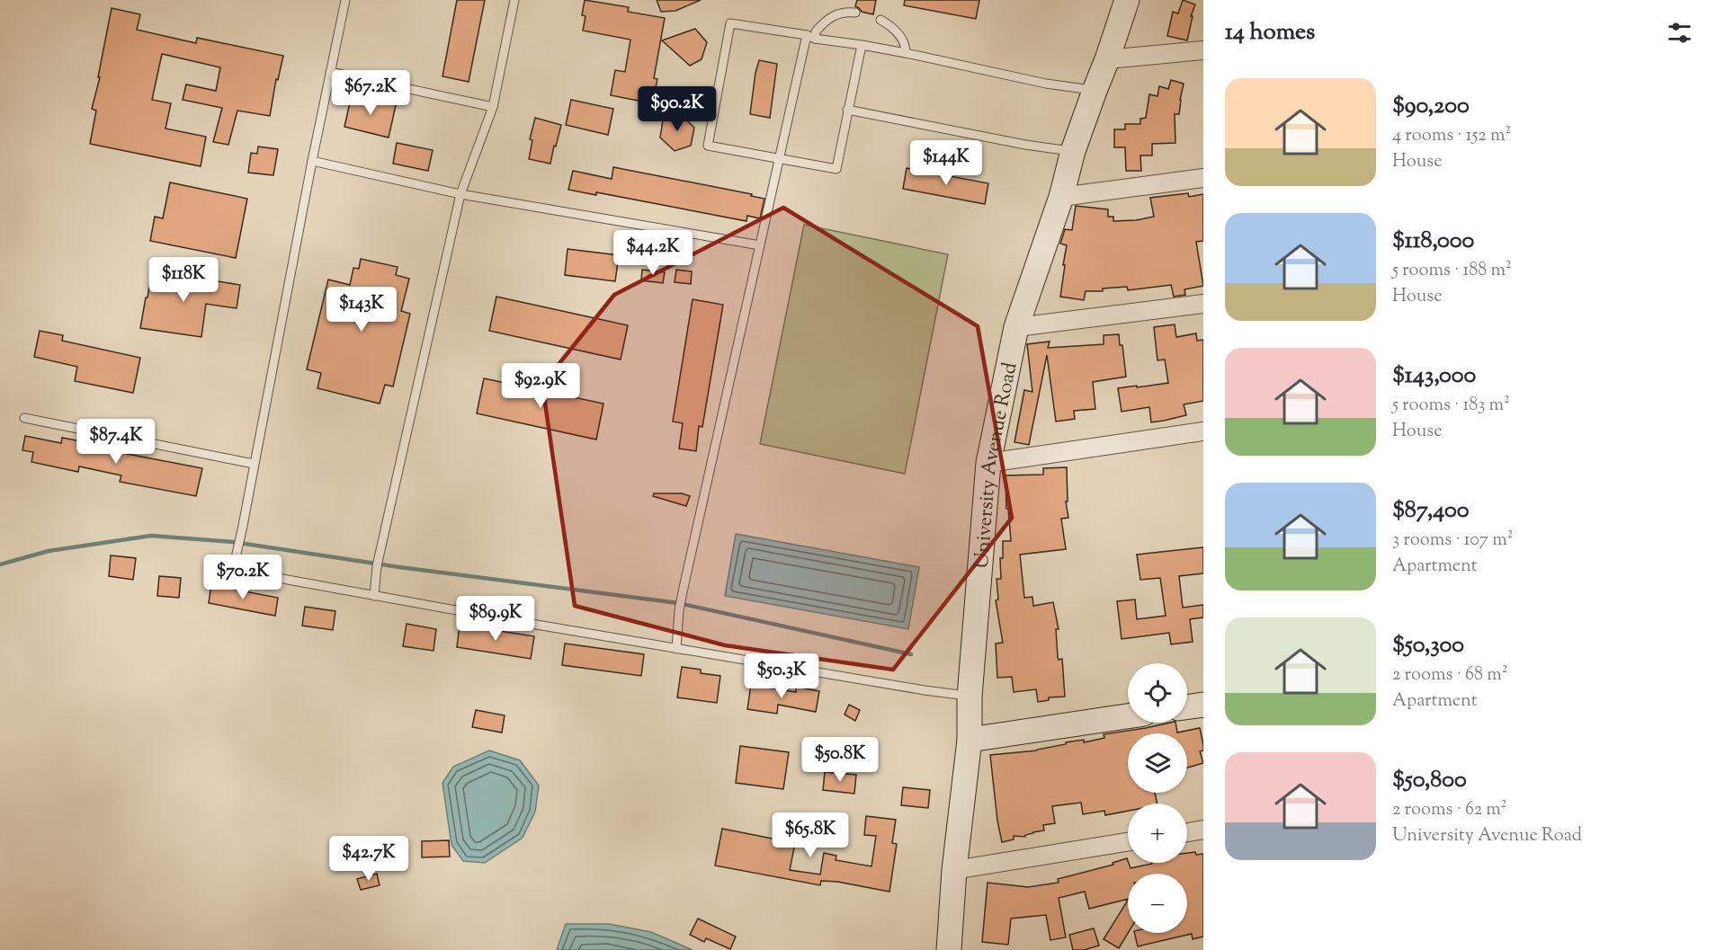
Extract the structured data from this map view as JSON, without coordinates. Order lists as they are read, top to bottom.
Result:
{
  "streets": {
    "main road": ["University Avenue Road"]
  },
  "page": {
    "heading": "14 homes",
    "list": [
      {
        "name": "$90,200",
        "note": "4 rooms · 152 m² · House"
      },
      {
        "name": "$118,000",
        "note": "5 rooms · 188 m² · House"
      },
      {
        "name": "$143,000",
        "note": "5 rooms · 183 m² · House"
      },
      {
        "name": "$87,400",
        "note": "3 rooms · 107 m² · Apartment"
      },
      {
        "name": "$50,300",
        "note": "2 rooms · 68 m² · Apartment"
      },
      {
        "name": "$50,800",
        "note": "2 rooms · 62 m² · University Avenue Road"
      }
    ],
    "price": [
      "$67.2K",
      "$90.2K",
      "$144K",
      "$44.2K",
      "$118K",
      "$143K",
      "$92.9K",
      "$87.4K",
      "$70.2K",
      "$89.9K",
      "$50.3K",
      "$50.8K",
      "$65.8K",
      "$42.7K"
    ],
    "map_buttons": ["+", "−"]
  }
}
